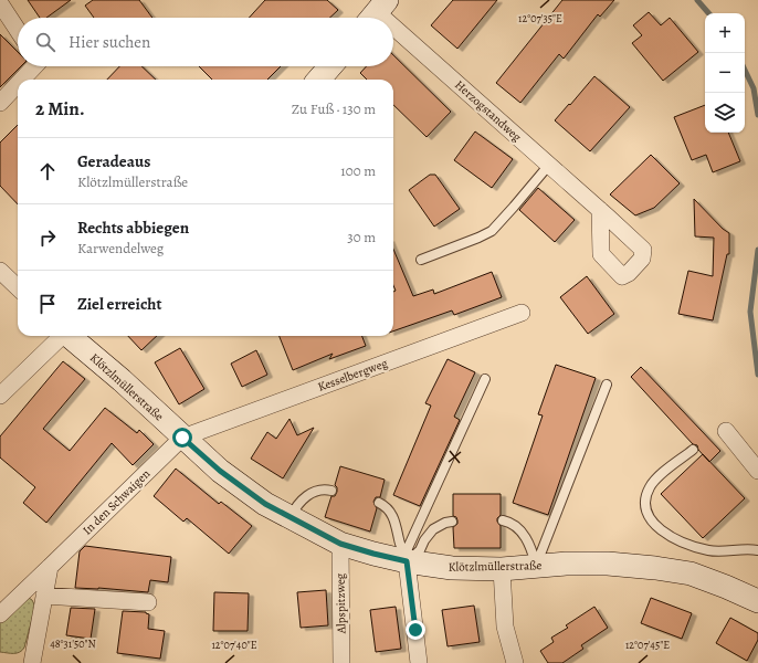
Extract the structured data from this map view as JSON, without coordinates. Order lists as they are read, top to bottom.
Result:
{
  "streets": {
    "street": [
      "Herzogstandweg",
      "Kesselbergweg",
      "Klötzlmüllerstraße",
      "In den Schwaigen",
      "Alpspitzweg"
    ]
  },
  "crossings": [
    ["Kesselbergweg", "Klötzlmüllerstraße"],
    ["Kesselbergweg", "In den Schwaigen"],
    ["Klötzlmüllerstraße", "In den Schwaigen"],
    ["Klötzlmüllerstraße", "Alpspitzweg"]
  ],
  "page": {
    "map_buttons": ["+", "−"],
    "search": "Hier suchen",
    "heading": ["2 Min.", "Zu Fuß · 130 m"],
    "list": [
      ["Geradeaus", "Klötzlmüllerstraße", "100 m"],
      ["Rechts abbiegen", "Karwendelweg", "30 m"],
      "Ziel erreicht"
    ]
  },
  "coordinates": [
    "12°07'35\"E",
    "48°31'50\"N",
    "12°07'40\"E",
    "12°07'45\"E"
  ]
}
